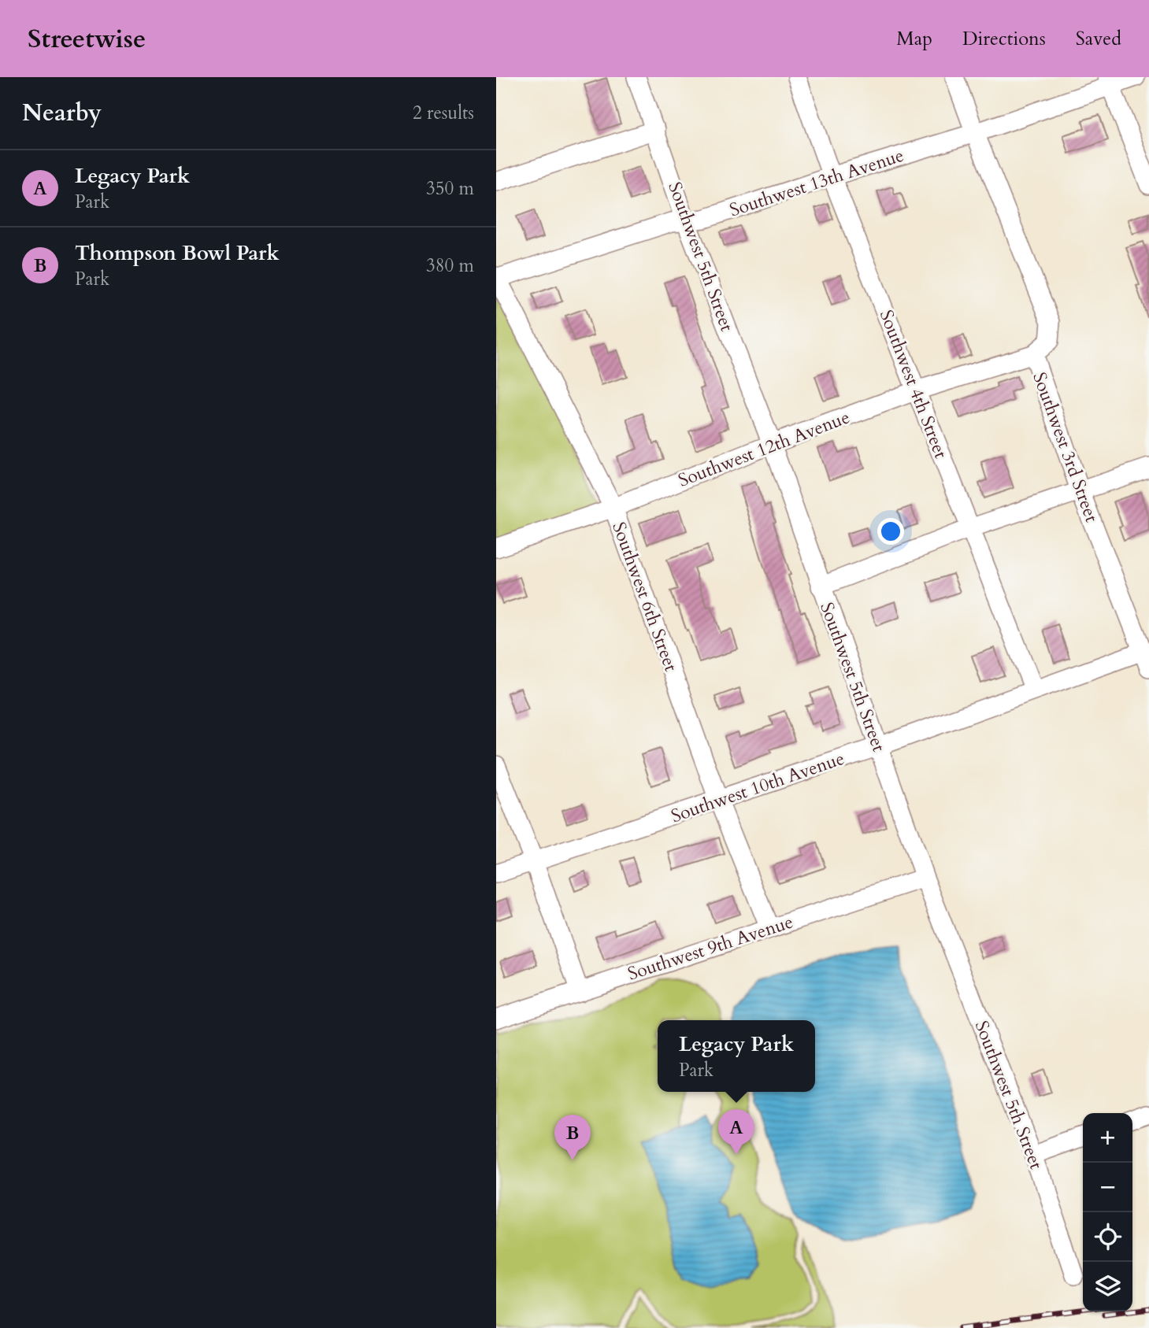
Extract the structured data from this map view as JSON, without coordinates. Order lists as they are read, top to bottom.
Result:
{
  "streets": {
    "street": [
      "Southwest 13th Avenue",
      "Southwest 5th Street",
      "Southwest 4th Street",
      "Southwest 3rd Street",
      "Southwest 12th Avenue",
      "Southwest 6th Street",
      "Southwest 10th Avenue",
      "Southwest 9th Avenue"
    ]
  },
  "crossings": [
    ["Southwest 13th Avenue", "Southwest 5th Street"],
    ["Southwest 13th Avenue", "Southwest 4th Street"],
    ["Southwest 13th Avenue", "Southwest 3rd Street"],
    ["Southwest 13th Avenue", "Southwest 6th Street"],
    ["Southwest 5th Street", "Southwest 12th Avenue"],
    ["Southwest 5th Street", "Southwest 10th Avenue"],
    ["Southwest 5th Street", "Southwest 9th Avenue"],
    ["Southwest 4th Street", "Southwest 12th Avenue"],
    ["Southwest 4th Street", "Southwest 10th Avenue"],
    ["Southwest 3rd Street", "Southwest 12th Avenue"],
    ["Southwest 3rd Street", "Southwest 10th Avenue"],
    ["Southwest 12th Avenue", "Southwest 6th Street"],
    ["Southwest 6th Street", "Southwest 10th Avenue"],
    ["Southwest 6th Street", "Southwest 9th Avenue"]
  ],
  "page": {
    "header": "Streetwise",
    "nav": ["Map", "Directions", "Saved"],
    "heading": ["Nearby", "2 results"],
    "list": [
      {
        "mark": "A",
        "name": "Legacy Park",
        "note": "Park",
        "value": "350 m"
      },
      {
        "mark": "B",
        "name": "Thompson Bowl Park",
        "note": "Park",
        "value": "380 m"
      }
    ],
    "popup": ["Legacy Park", "Park"],
    "pins": ["A", "B"],
    "map_buttons": ["+", "−"]
  }
}
